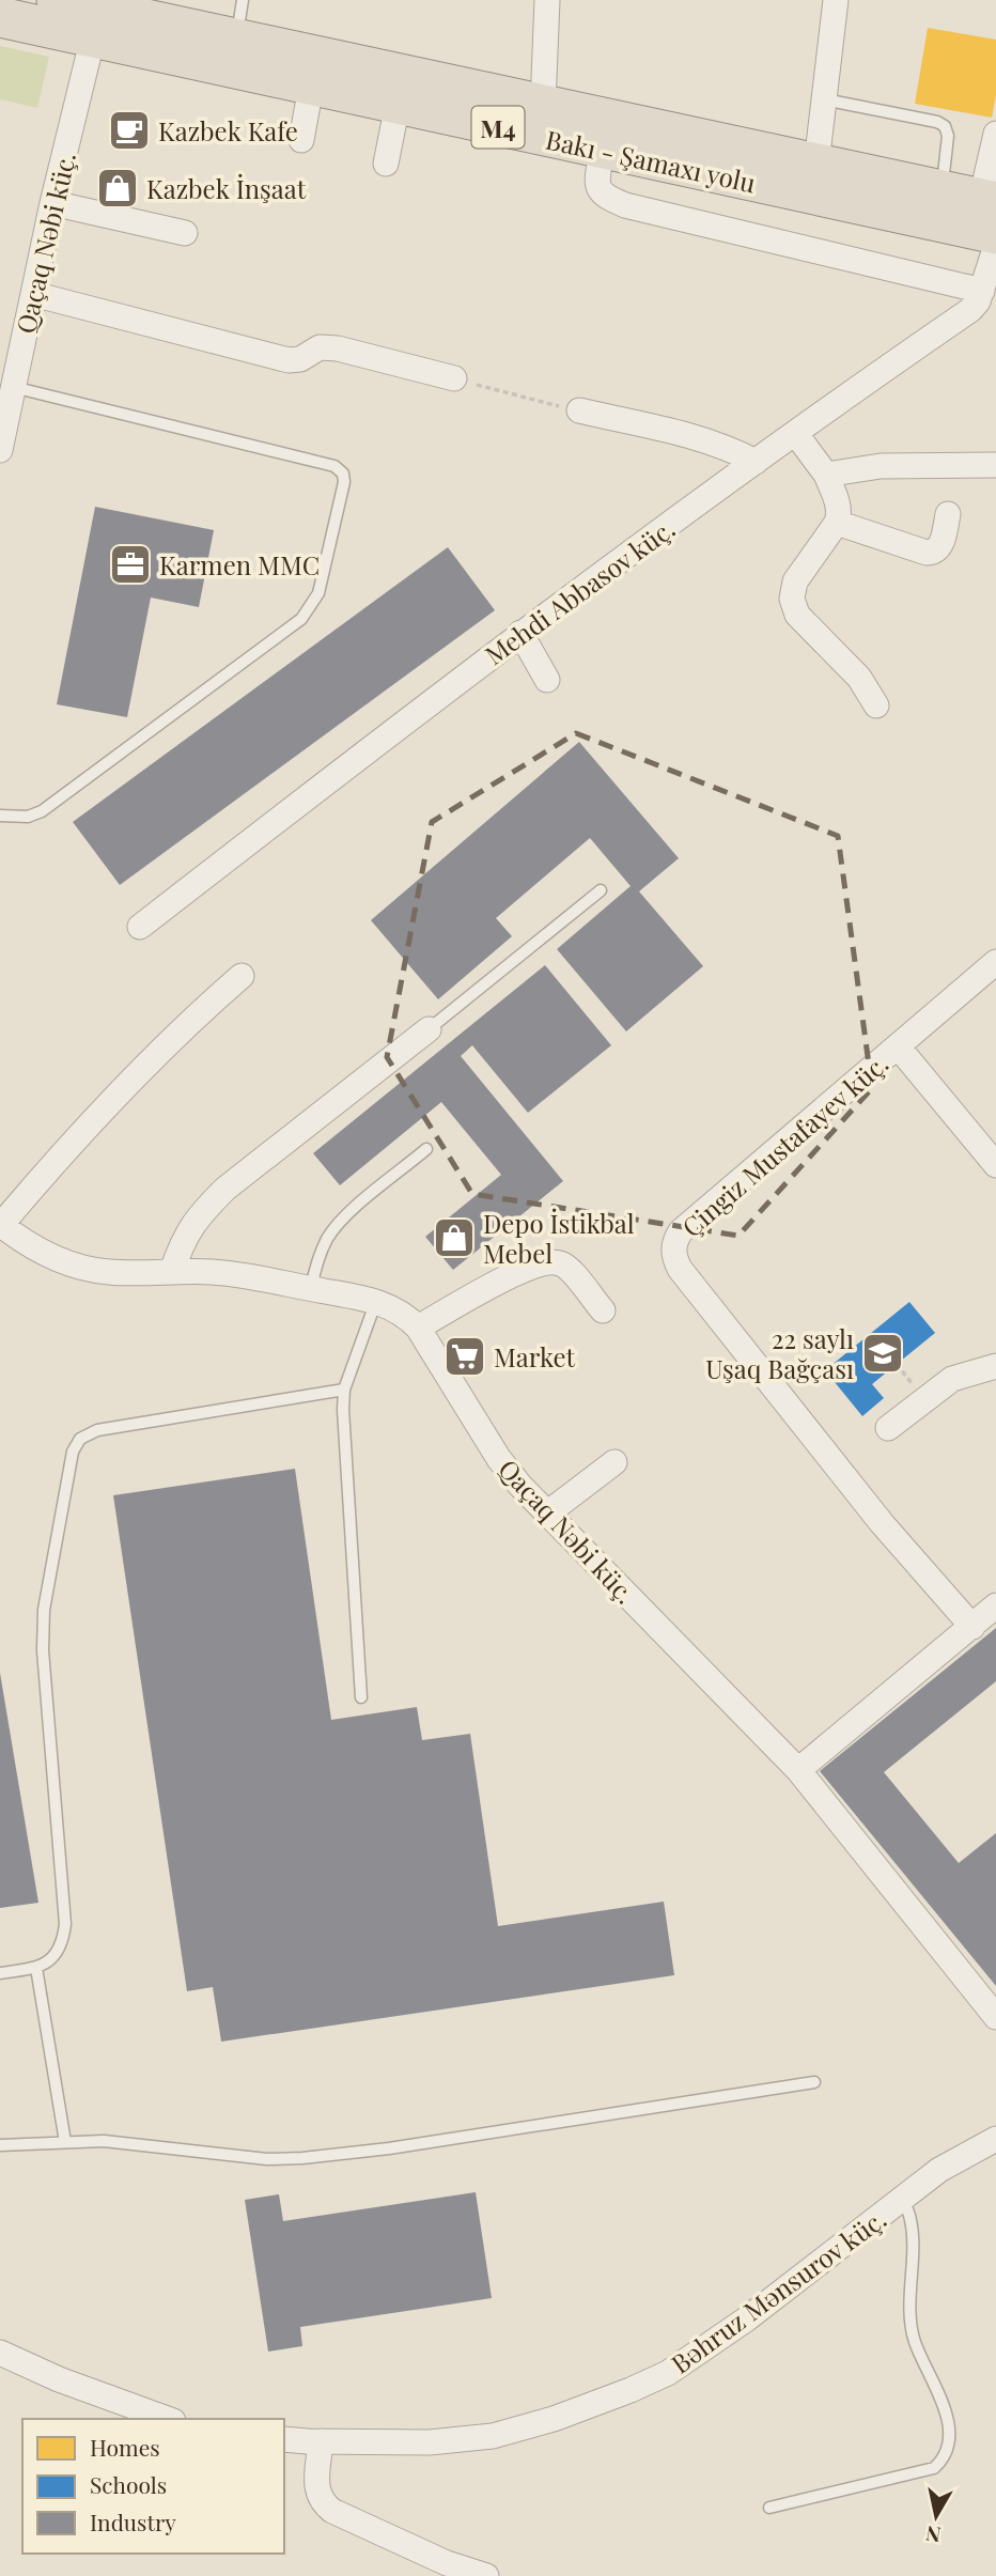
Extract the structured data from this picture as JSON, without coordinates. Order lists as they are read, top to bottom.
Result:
{
  "streets": {
    "highway": ["M4", "Bakı - Şamaxı yolu"],
    "street": [
      "Qaçaq Nəbi küç.",
      "Mehdi Abbasov küç.",
      "Çingiz Mustafayev küç.",
      "Bəhruz Mənsurov küç."
    ]
  },
  "crossings": [
    ["Bakı - Şamaxı yolu", "Qaçaq Nəbi küç."]
  ],
  "places": {
    "cafe": ["Kazbek Kafe"],
    "shop": ["Kazbek İnşaat", "Depo İstikbal Mebel"],
    "office": ["Karmen MMC"],
    "school or university": ["22 saylı Uşaq Bağçası"],
    "supermarket": ["Market"]
  },
  "legend": ["Homes", "Schools", "Industry"],
  "north": "bottom"
}
